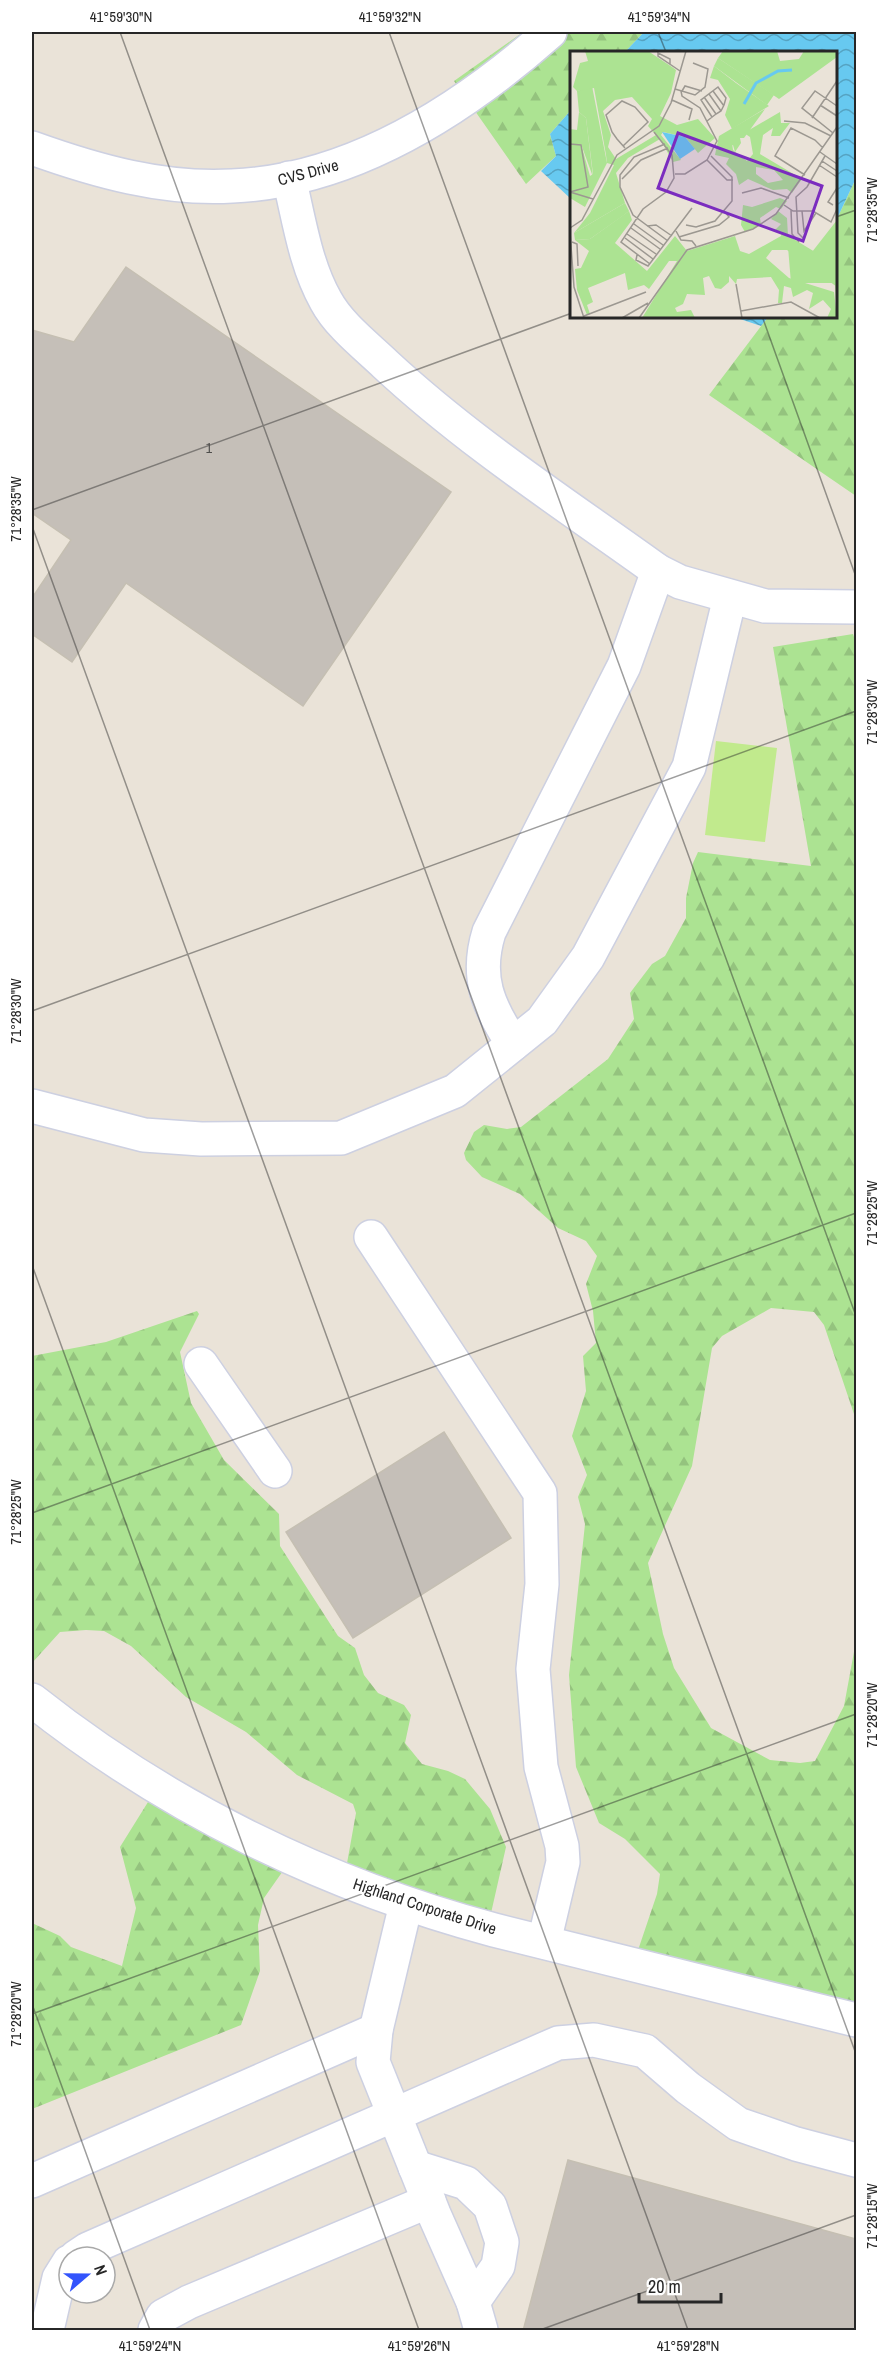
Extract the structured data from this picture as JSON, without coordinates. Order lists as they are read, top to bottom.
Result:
{
  "streets": {
    "street": ["CVS Drive", "Highland Corporate Drive"]
  },
  "house_numbers": ["1"],
  "scale_bar": "20 m",
  "north": "right",
  "coordinates": [
    "41°59'30\"N",
    "41°59'32\"N",
    "41°59'34\"N",
    "71°28'35\"W",
    "71°28'30\"W",
    "71°28'25\"W",
    "71°28'20\"W",
    "71°28'15\"W",
    "41°59'24\"N",
    "41°59'26\"N",
    "41°59'28\"N"
  ]
}
